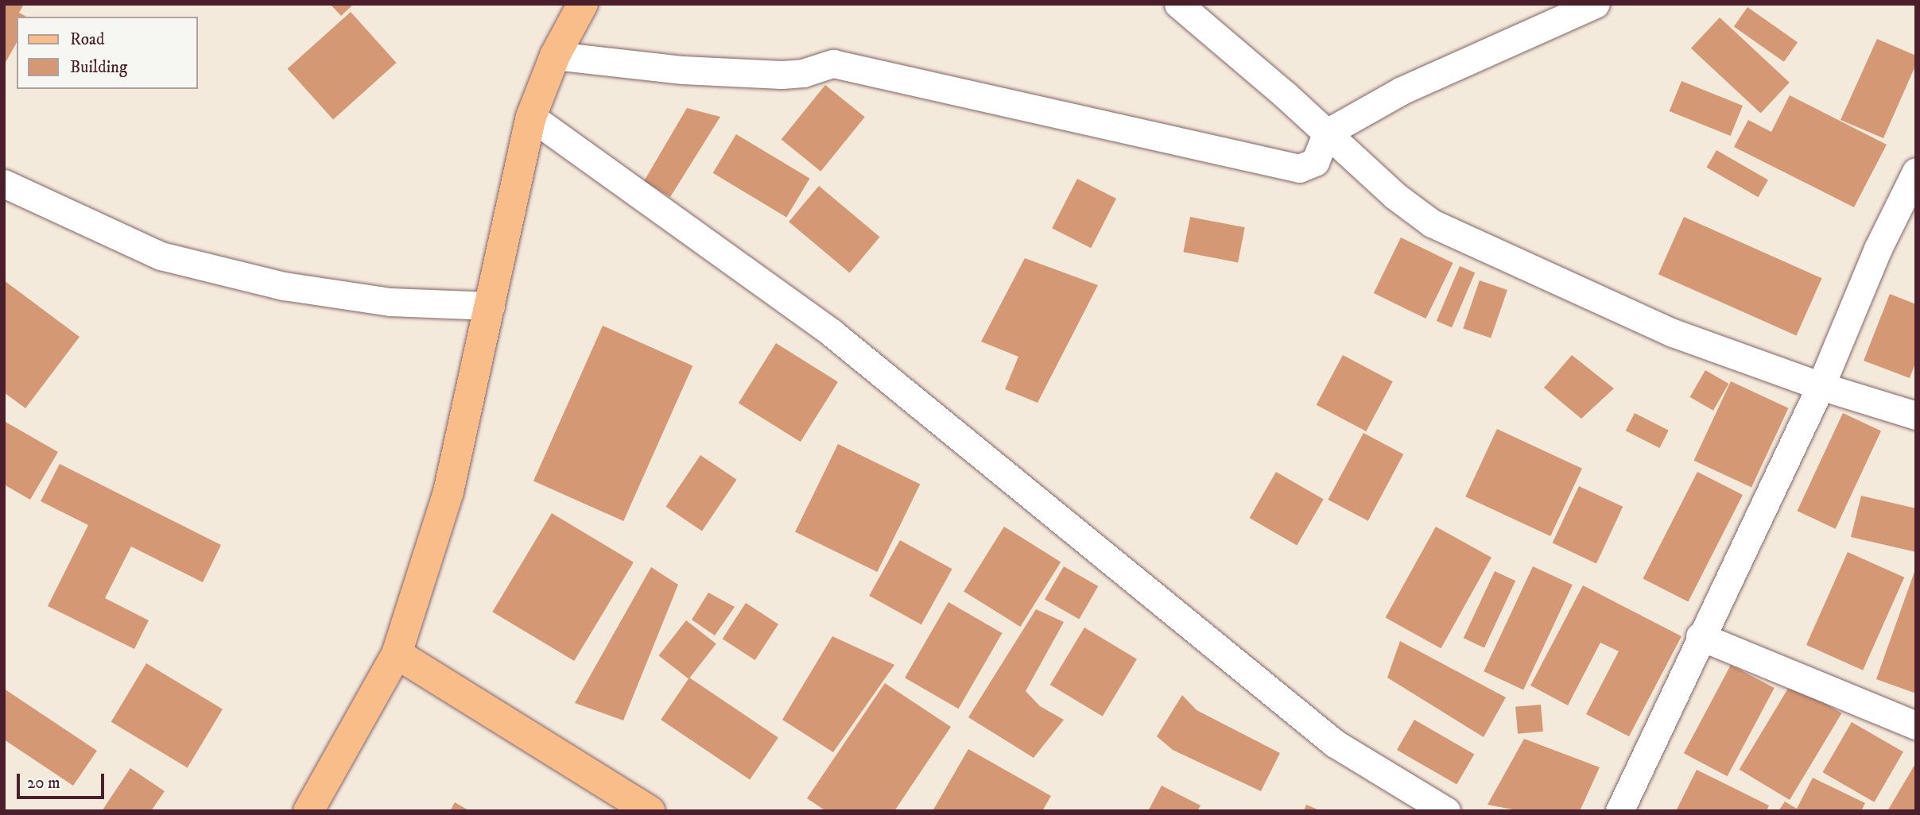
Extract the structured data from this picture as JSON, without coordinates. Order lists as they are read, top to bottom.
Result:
{
  "legend": ["Road", "Building"],
  "scale_bar": "20 m"
}
